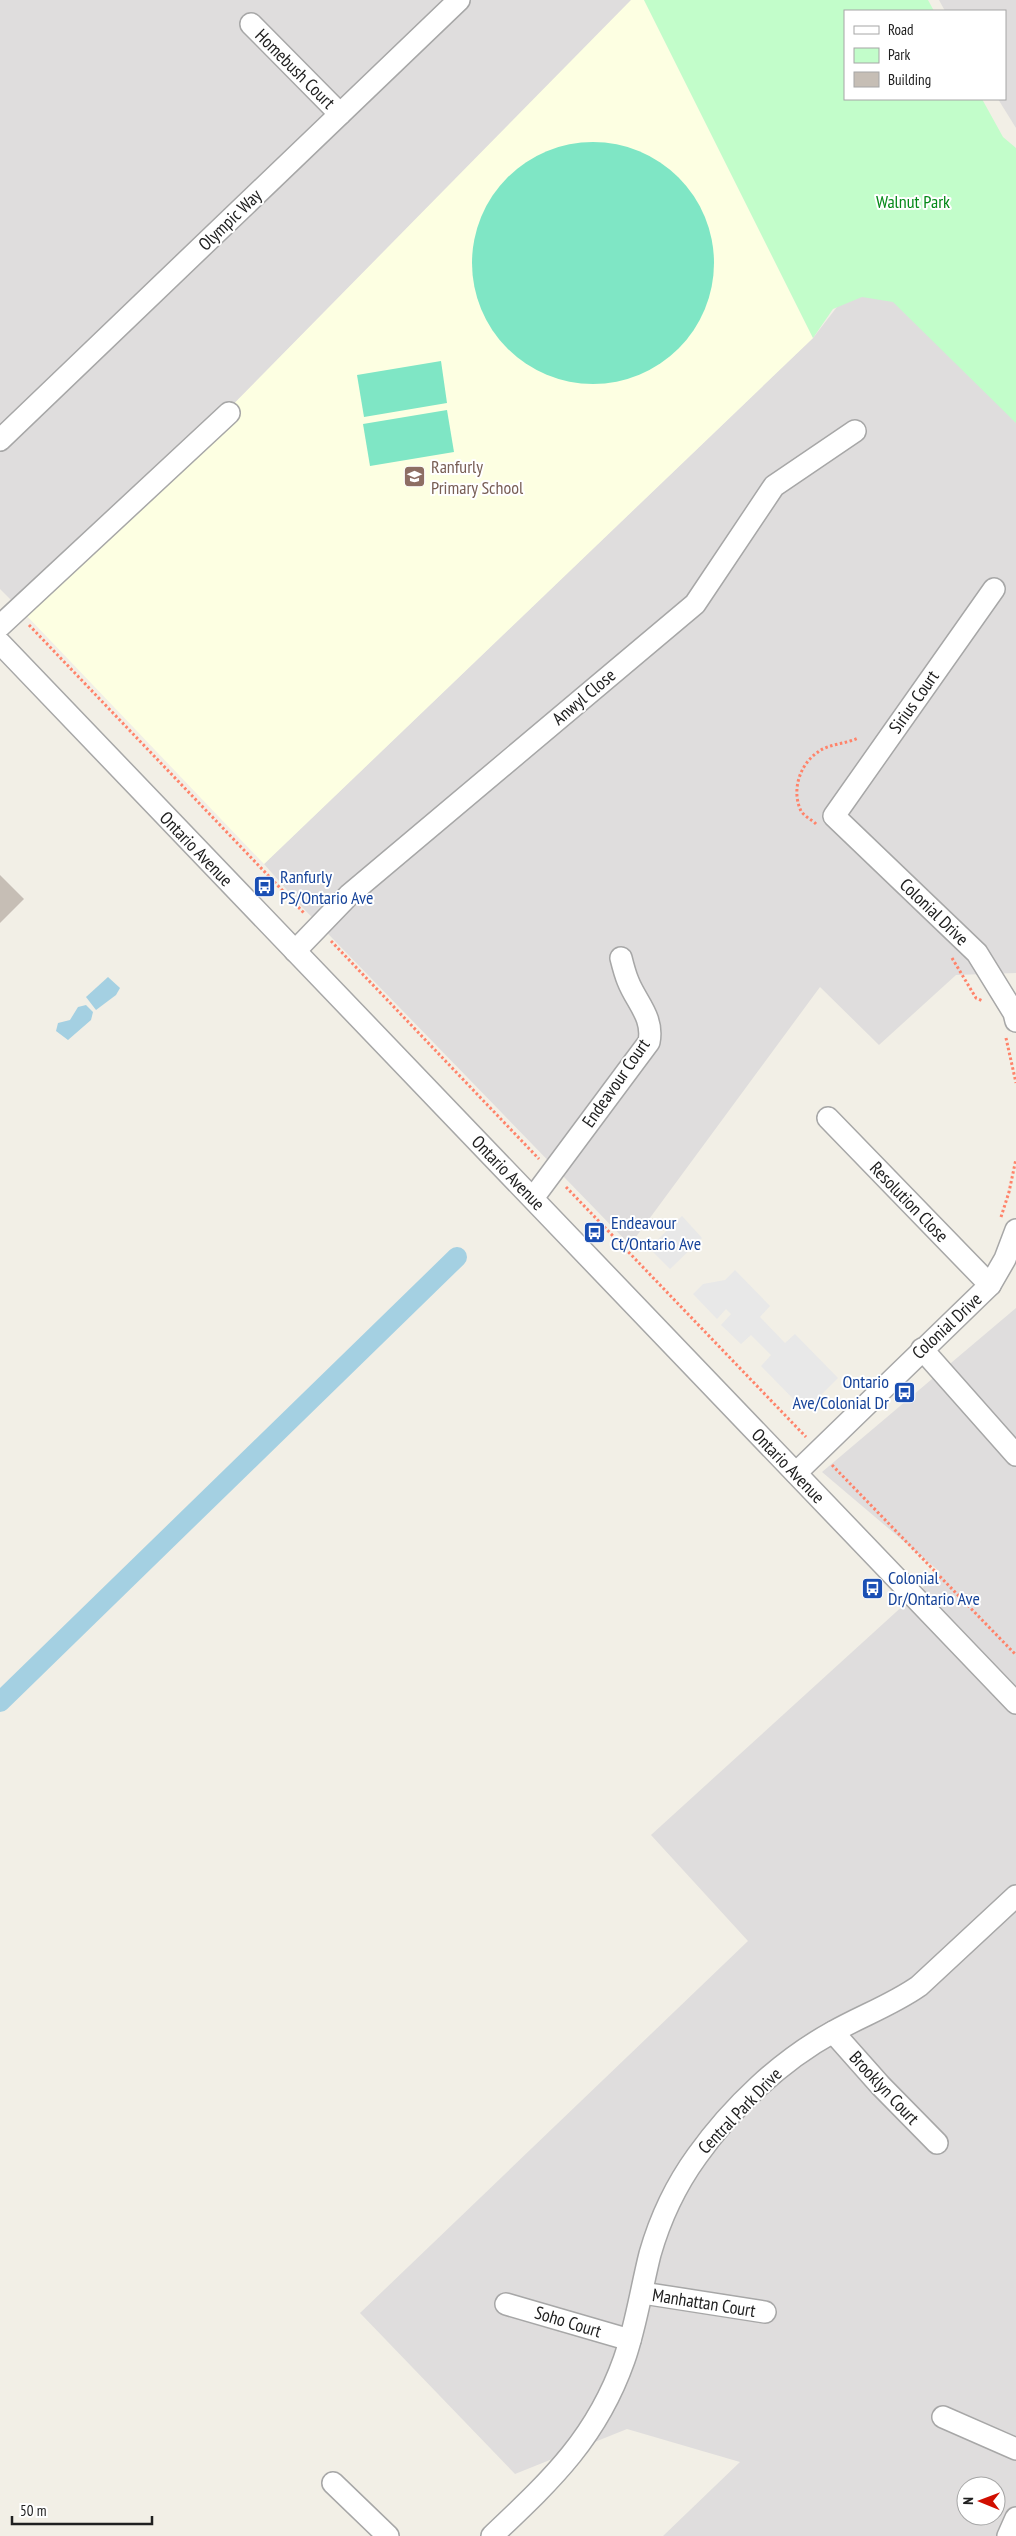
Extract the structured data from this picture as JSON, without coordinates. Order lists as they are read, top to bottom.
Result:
{
  "streets": {
    "street": [
      "Homebush Court",
      "Olympic Way",
      "Anwyl Close",
      "Sirius Court",
      "Ontario Avenue",
      "Colonial Drive",
      "Endeavour Court",
      "Resolution Close",
      "Brooklyn Court",
      "Central Park Drive",
      "Manhattan Court",
      "Soho Court"
    ]
  },
  "crossings": [
    ["Homebush Court", "Olympic Way"],
    ["Anwyl Close", "Ontario Avenue"],
    ["Sirius Court", "Colonial Drive"],
    ["Ontario Avenue", "Colonial Drive"],
    ["Ontario Avenue", "Endeavour Court"],
    ["Colonial Drive", "Resolution Close"],
    ["Brooklyn Court", "Central Park Drive"],
    ["Central Park Drive", "Manhattan Court"],
    ["Central Park Drive", "Soho Court"]
  ],
  "parks": ["Walnut Park"],
  "places": {
    "school or university": ["Ranfurly Primary School"],
    "bus stop": [
      "Ranfurly PS/Ontario Ave",
      "Endeavour Ct/Ontario Ave",
      "Ontario Ave/Colonial Dr",
      "Colonial Dr/Ontario Ave"
    ]
  },
  "legend": ["Road", "Park", "Building"],
  "scale_bar": "50 m",
  "north": "left"
}
